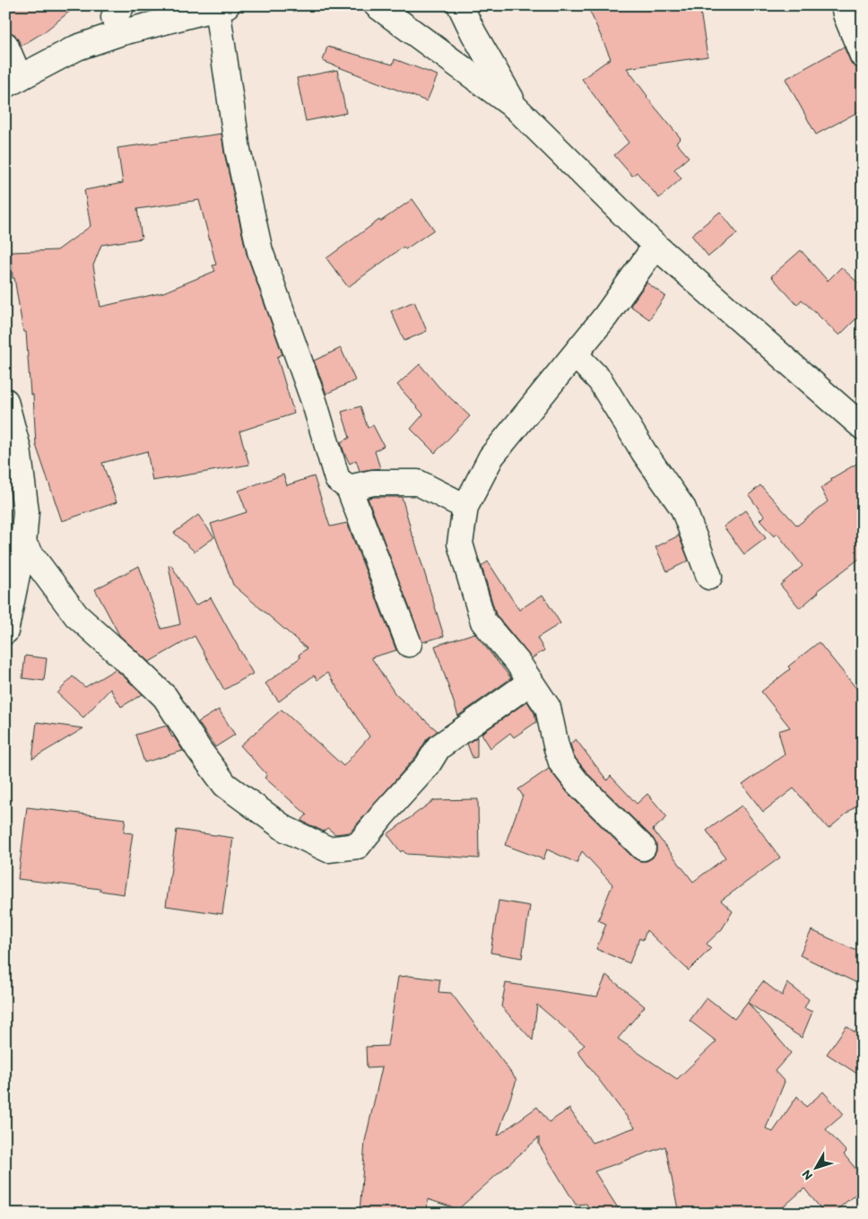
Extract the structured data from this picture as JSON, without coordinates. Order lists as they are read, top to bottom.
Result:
{
  "north": "bottom left"
}
